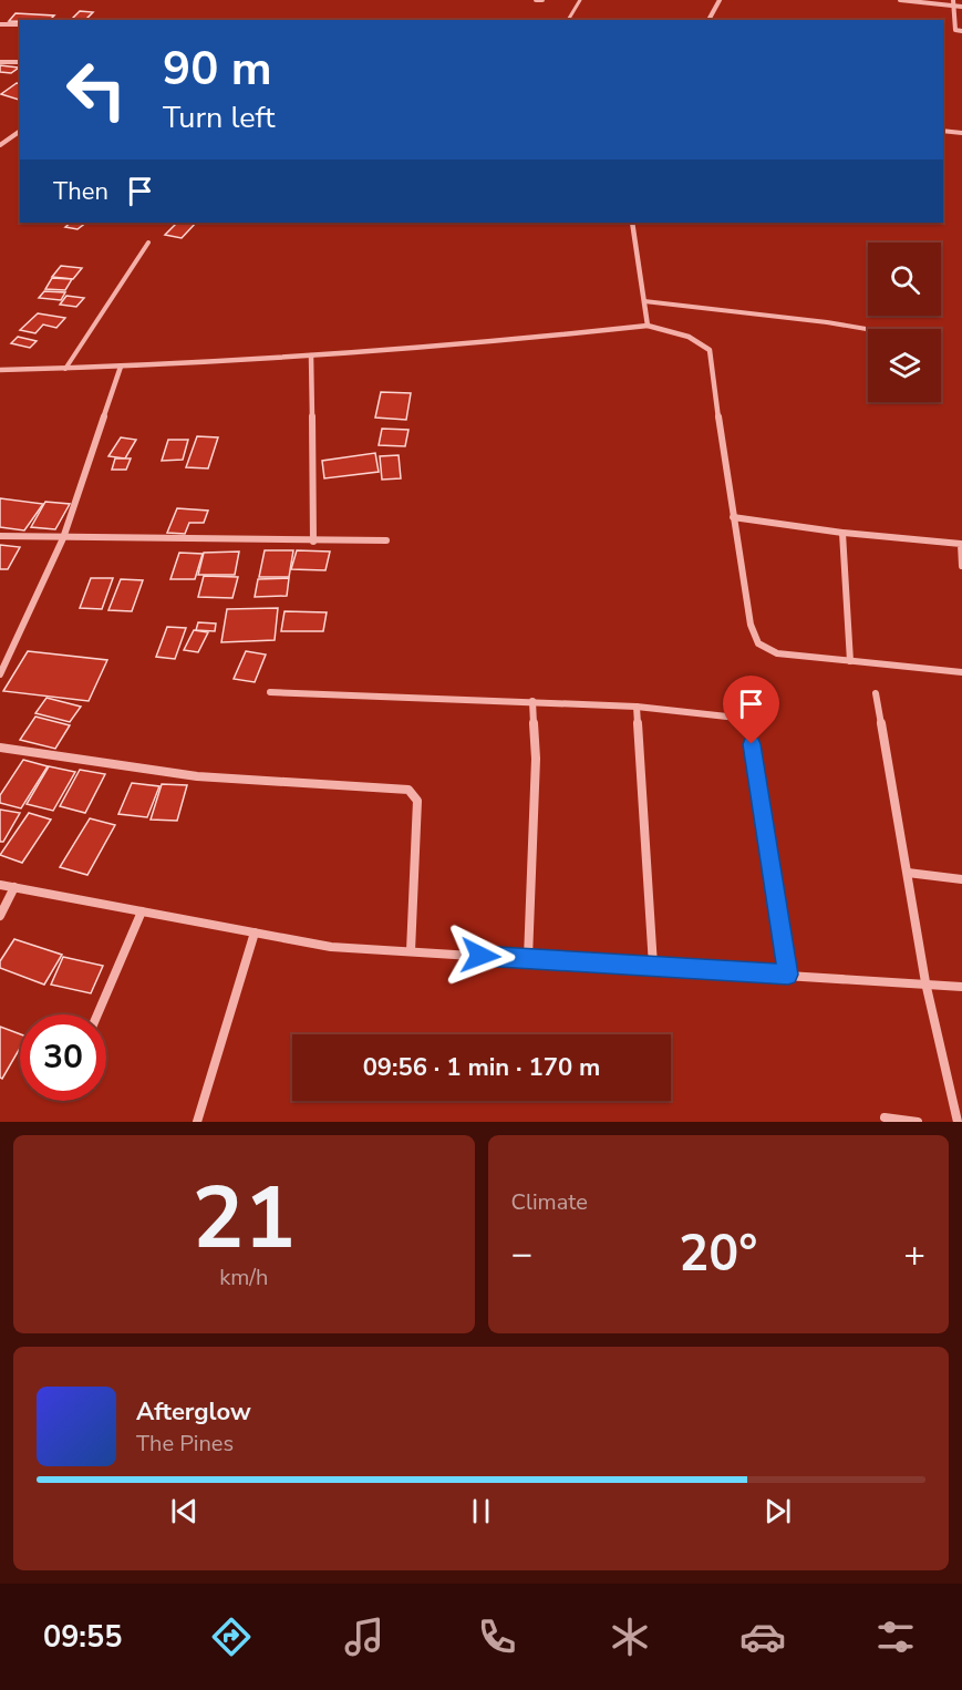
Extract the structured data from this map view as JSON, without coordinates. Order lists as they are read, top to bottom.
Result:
{
  "page": {
    "turn": ["90 m", "Turn left"],
    "then": "Then",
    "limit": "30",
    "trip": "09:56 · 1 min · 170 m",
    "tile": [
      ["21", "km/h"],
      "Climate"
    ],
    "heat": ["−", "20°", "+"],
    "song": ["Afterglow", "The Pines"],
    "tabs": "09:55"
  }
}
